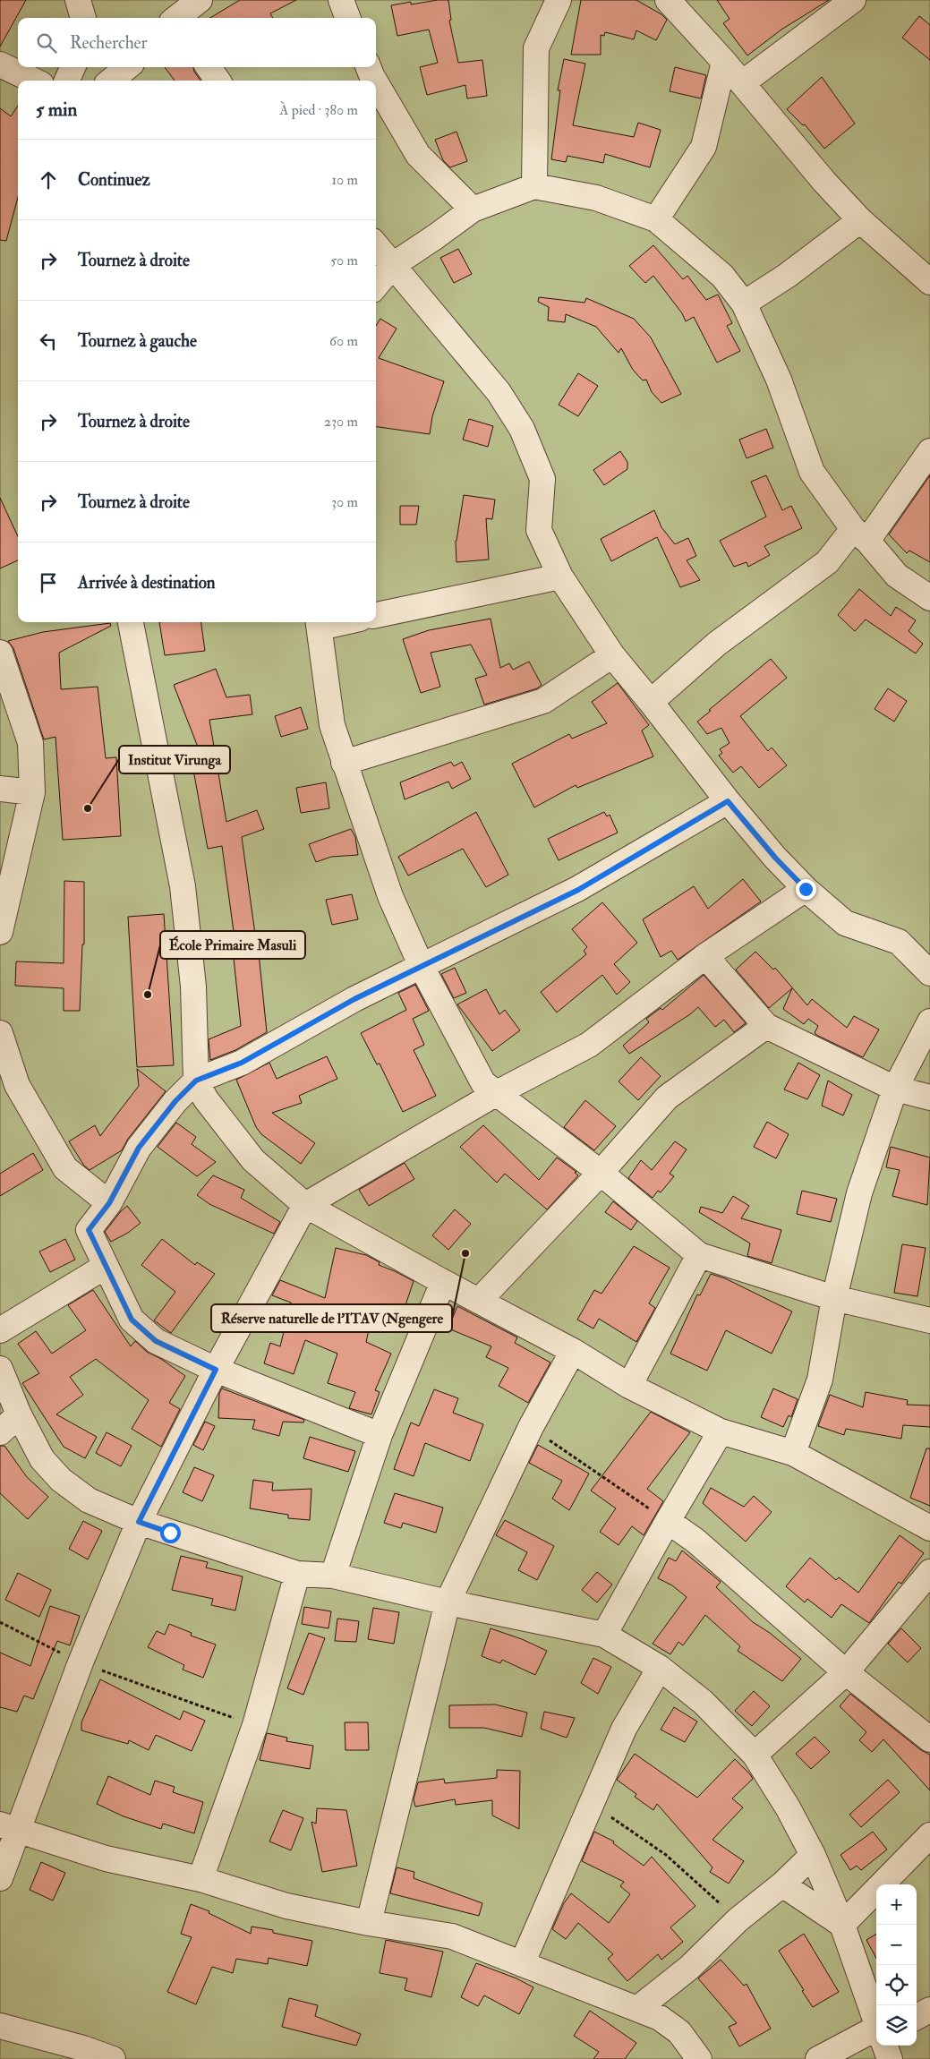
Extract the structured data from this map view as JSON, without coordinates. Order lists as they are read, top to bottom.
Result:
{
  "places": ["Institut Virunga", "École Primaire Masuli", "Réserve naturelle de l'ITAV (Ngengere"],
  "page": {
    "search": "Rechercher",
    "heading": ["5 min", "À pied · 380 m"],
    "list": [
      ["Continuez", "10 m"],
      ["Tournez à droite", "50 m"],
      ["Tournez à gauche", "60 m"],
      ["Tournez à droite", "230 m"],
      ["Tournez à droite", "30 m"],
      "Arrivée à destination"
    ],
    "map_buttons": ["+", "−"]
  }
}
